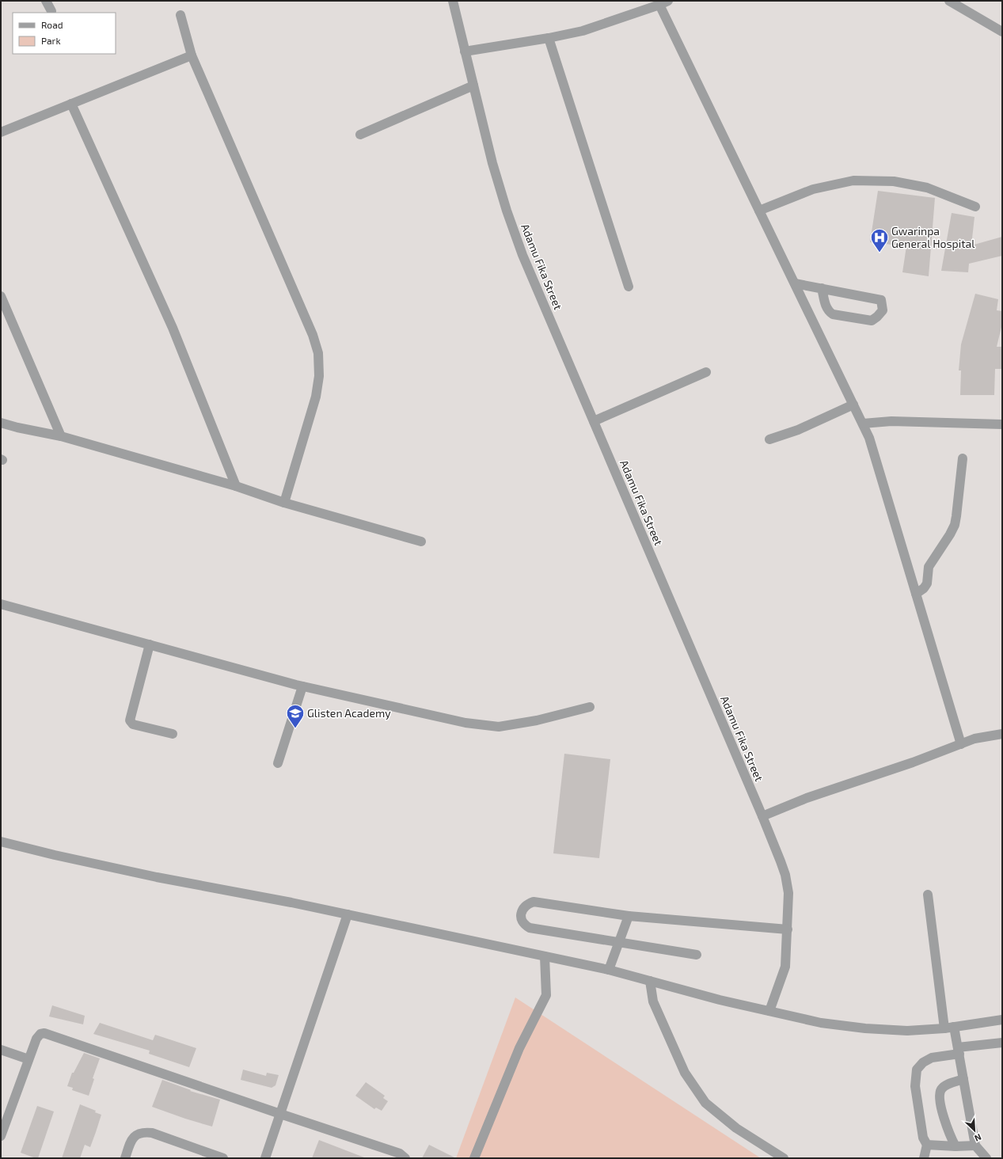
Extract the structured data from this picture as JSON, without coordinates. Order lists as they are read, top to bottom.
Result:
{
  "streets": {
    "street": ["Adamu Fika Street"]
  },
  "places": {
    "hospital": ["Gwarinpa General Hospital"],
    "school or university": ["Glisten Academy"]
  },
  "legend": ["Road", "Park"],
  "north": "bottom right"
}
